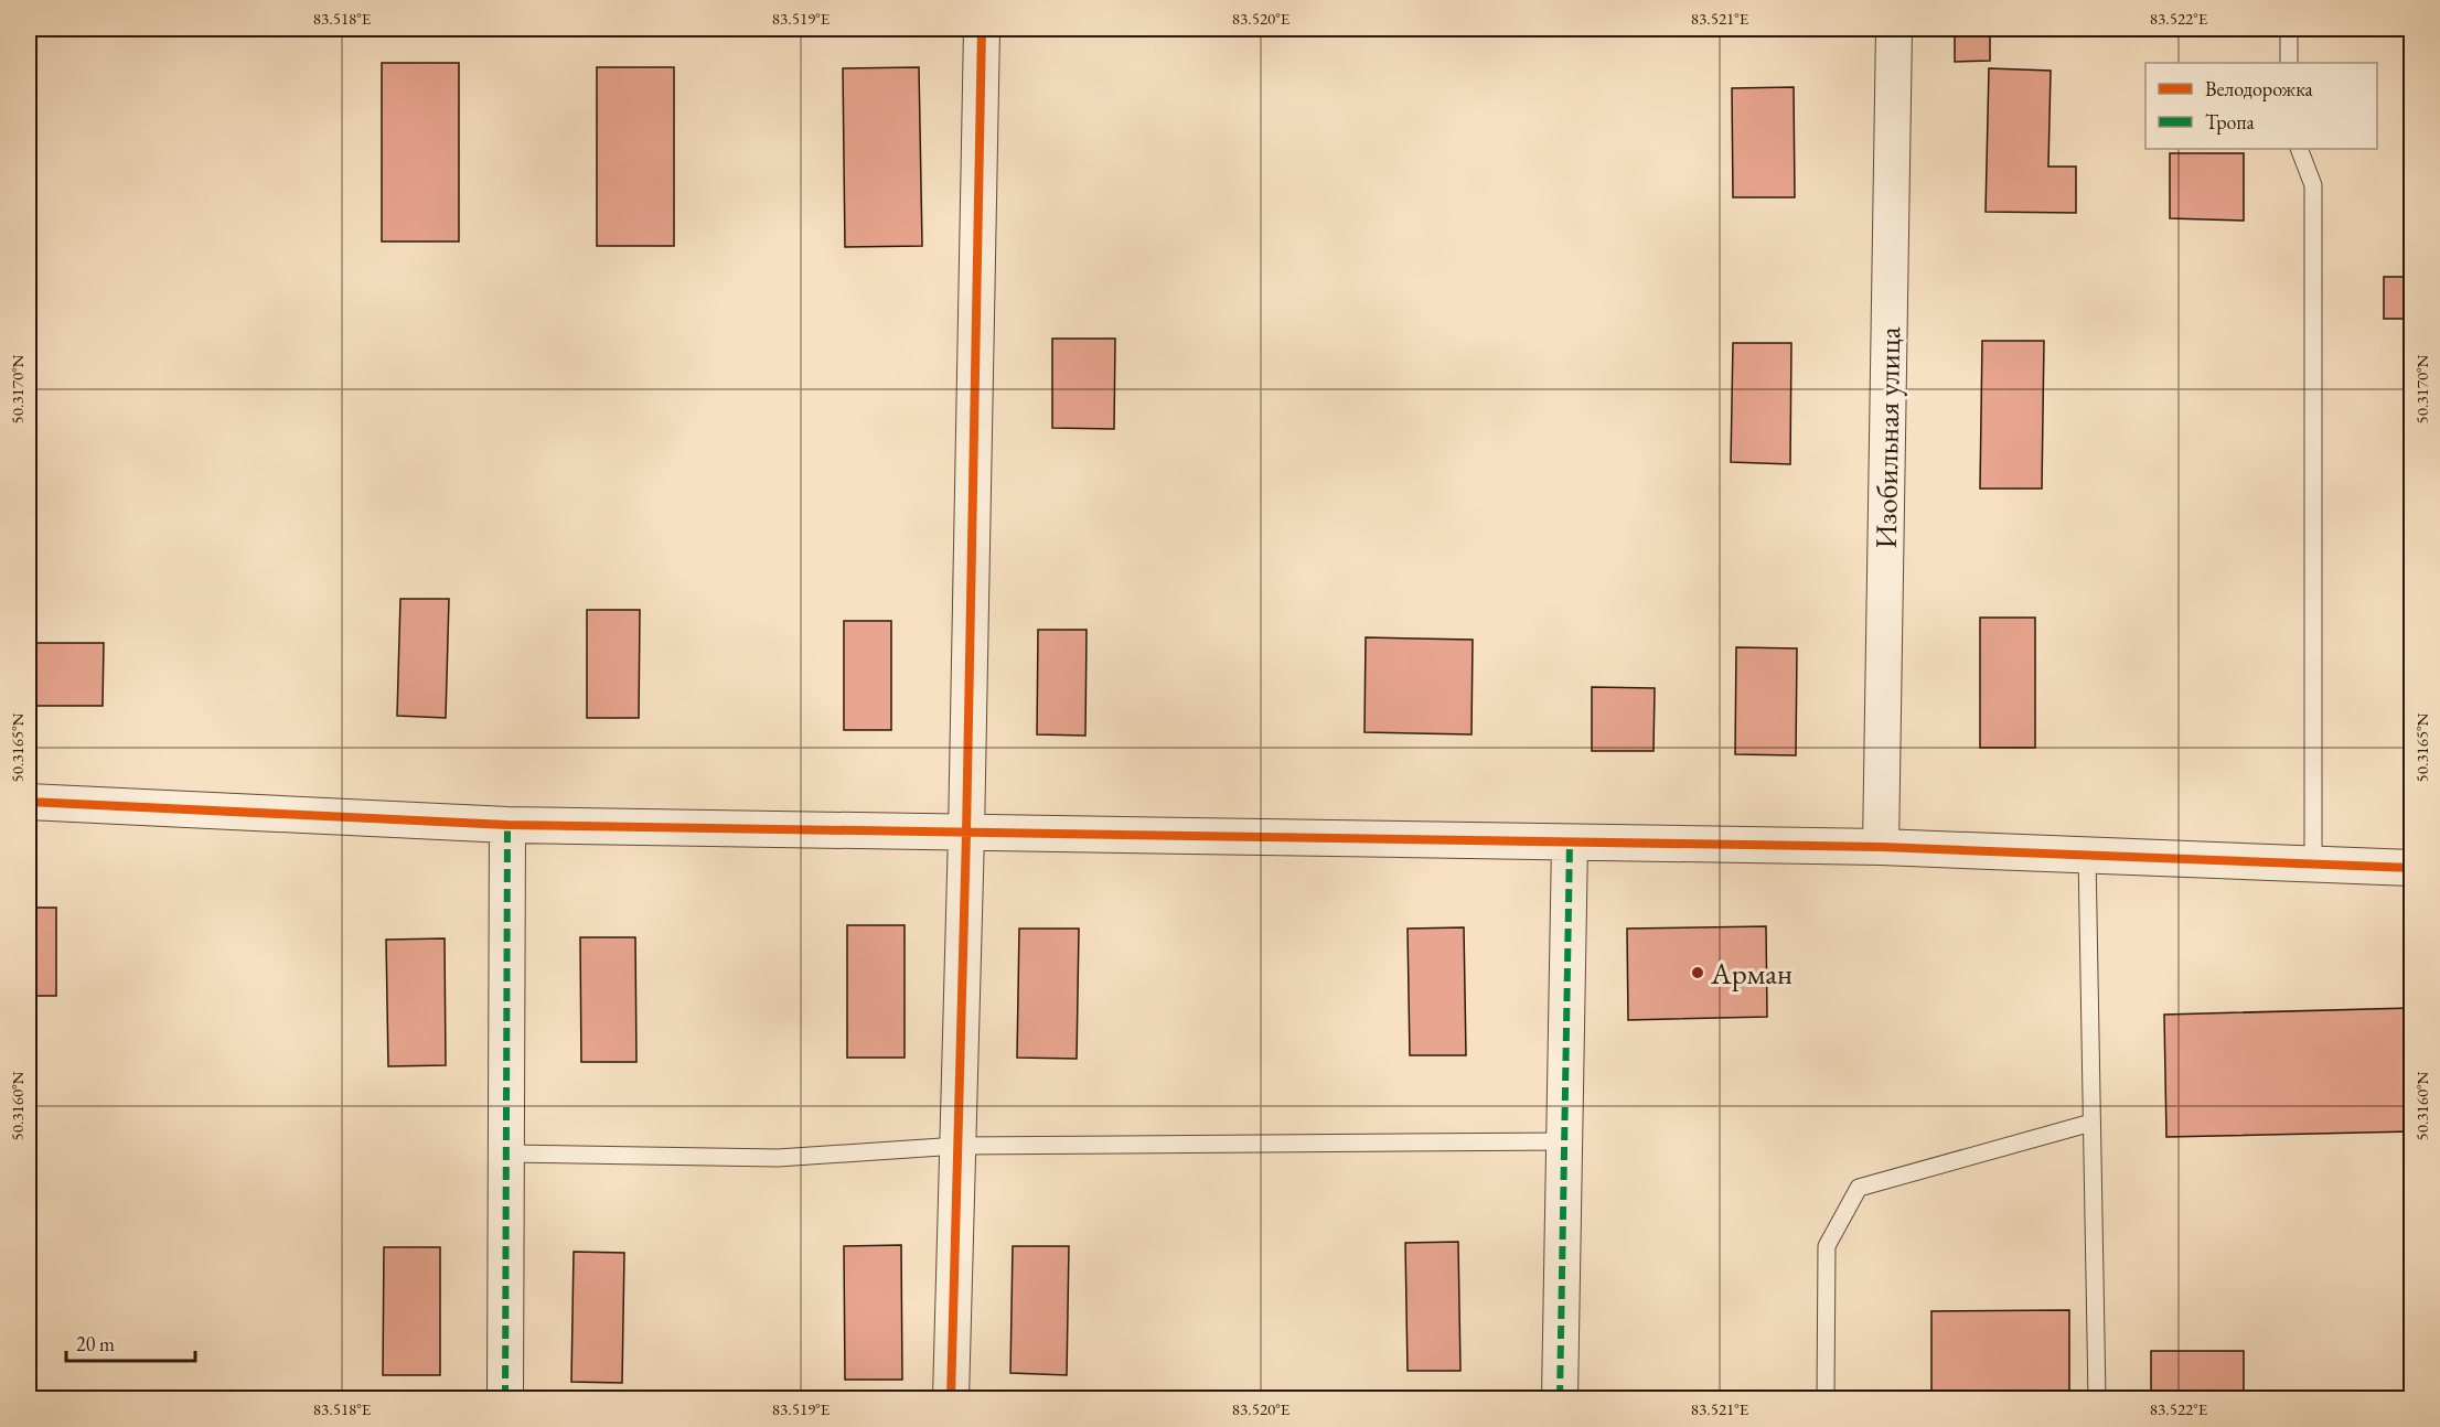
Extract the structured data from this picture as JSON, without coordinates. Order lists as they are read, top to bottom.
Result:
{
  "streets": {
    "street": ["Изобильная улица"]
  },
  "places": ["Арман"],
  "legend": ["Велодорожка", "Тропа"],
  "scale_bar": "20 m",
  "coordinates": [
    "83.518°E",
    "83.519°E",
    "83.520°E",
    "83.521°E",
    "83.522°E",
    "50.3170°N",
    "50.3165°N",
    "50.3160°N"
  ]
}
